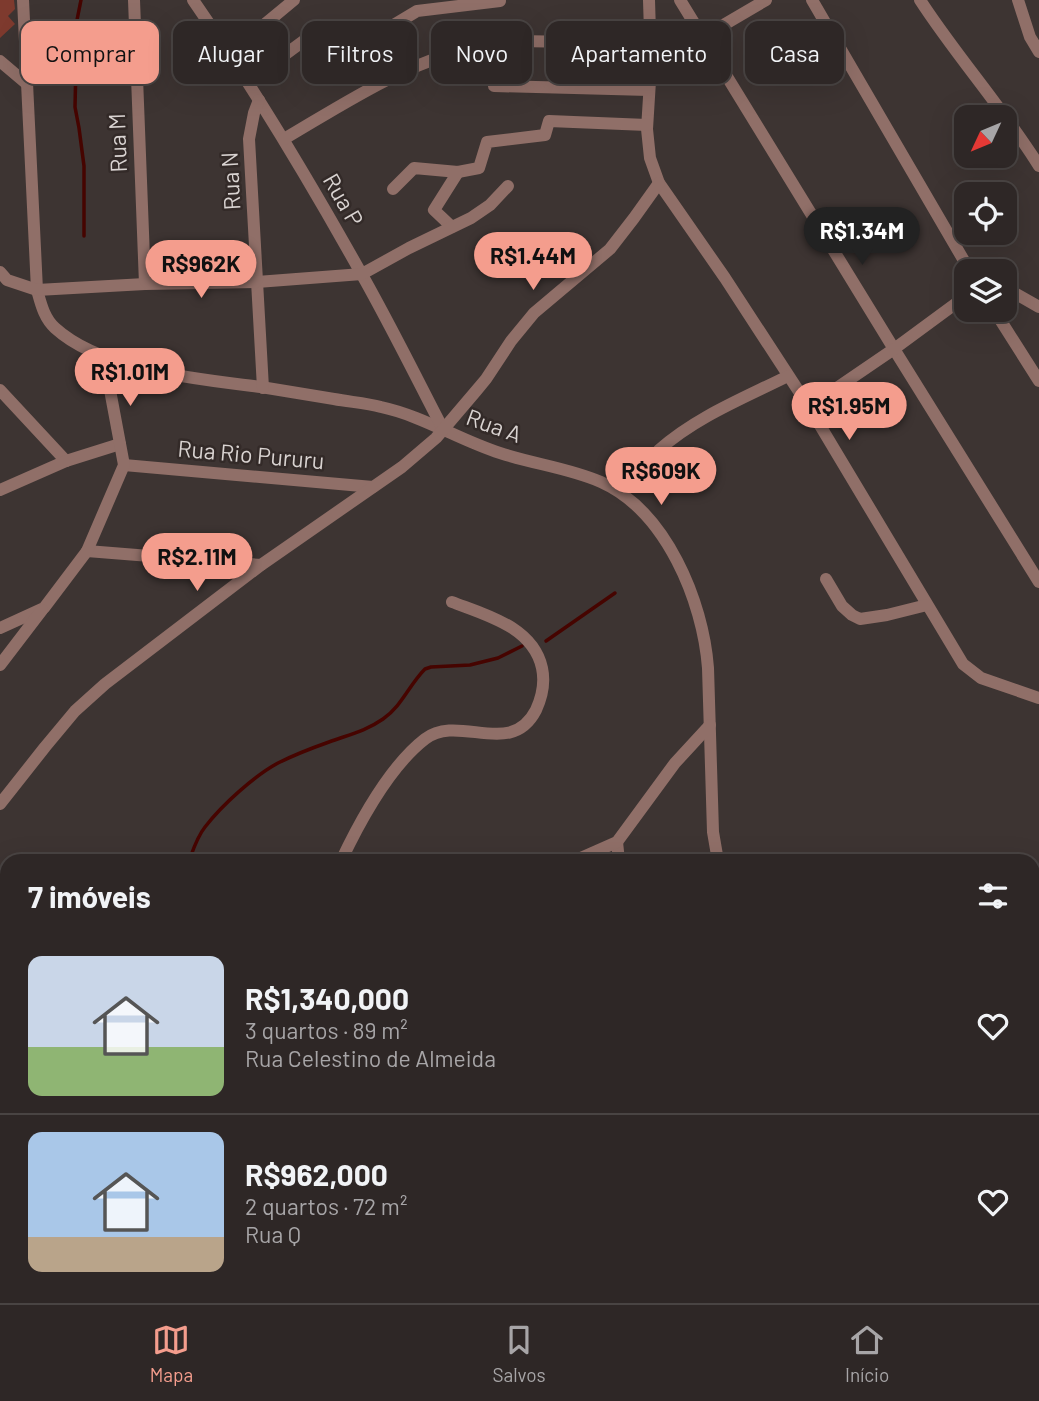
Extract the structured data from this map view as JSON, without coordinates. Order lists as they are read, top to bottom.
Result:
{
  "streets": {
    "street": [
      "Rua M",
      "Rua N",
      "Rua P",
      "Rua A",
      "Rua Rio Pururu"
    ]
  },
  "crossings": [
    ["Rua N", "Rua P"],
    ["Rua N", "Rua A"],
    ["Rua P", "Rua A"]
  ],
  "north": "bottom left",
  "page": {
    "chip": [
      "Comprar",
      "Alugar",
      "Filtros",
      "Novo",
      "Apartamento",
      "Casa"
    ],
    "price": [
      "R$1.34M",
      "R$1.44M",
      "R$962K",
      "R$1.01M",
      "R$1.95M",
      "R$609K",
      "R$2.11M"
    ],
    "heading": "7 imóveis",
    "list": [
      {
        "name": "R$1,340,000",
        "note": "3 quartos · 89 m² · Rua Celestino de Almeida"
      },
      {
        "name": "R$962,000",
        "note": "2 quartos · 72 m² · Rua Q"
      }
    ],
    "tabs": ["Mapa", "Salvos", "Início"]
  }
}
